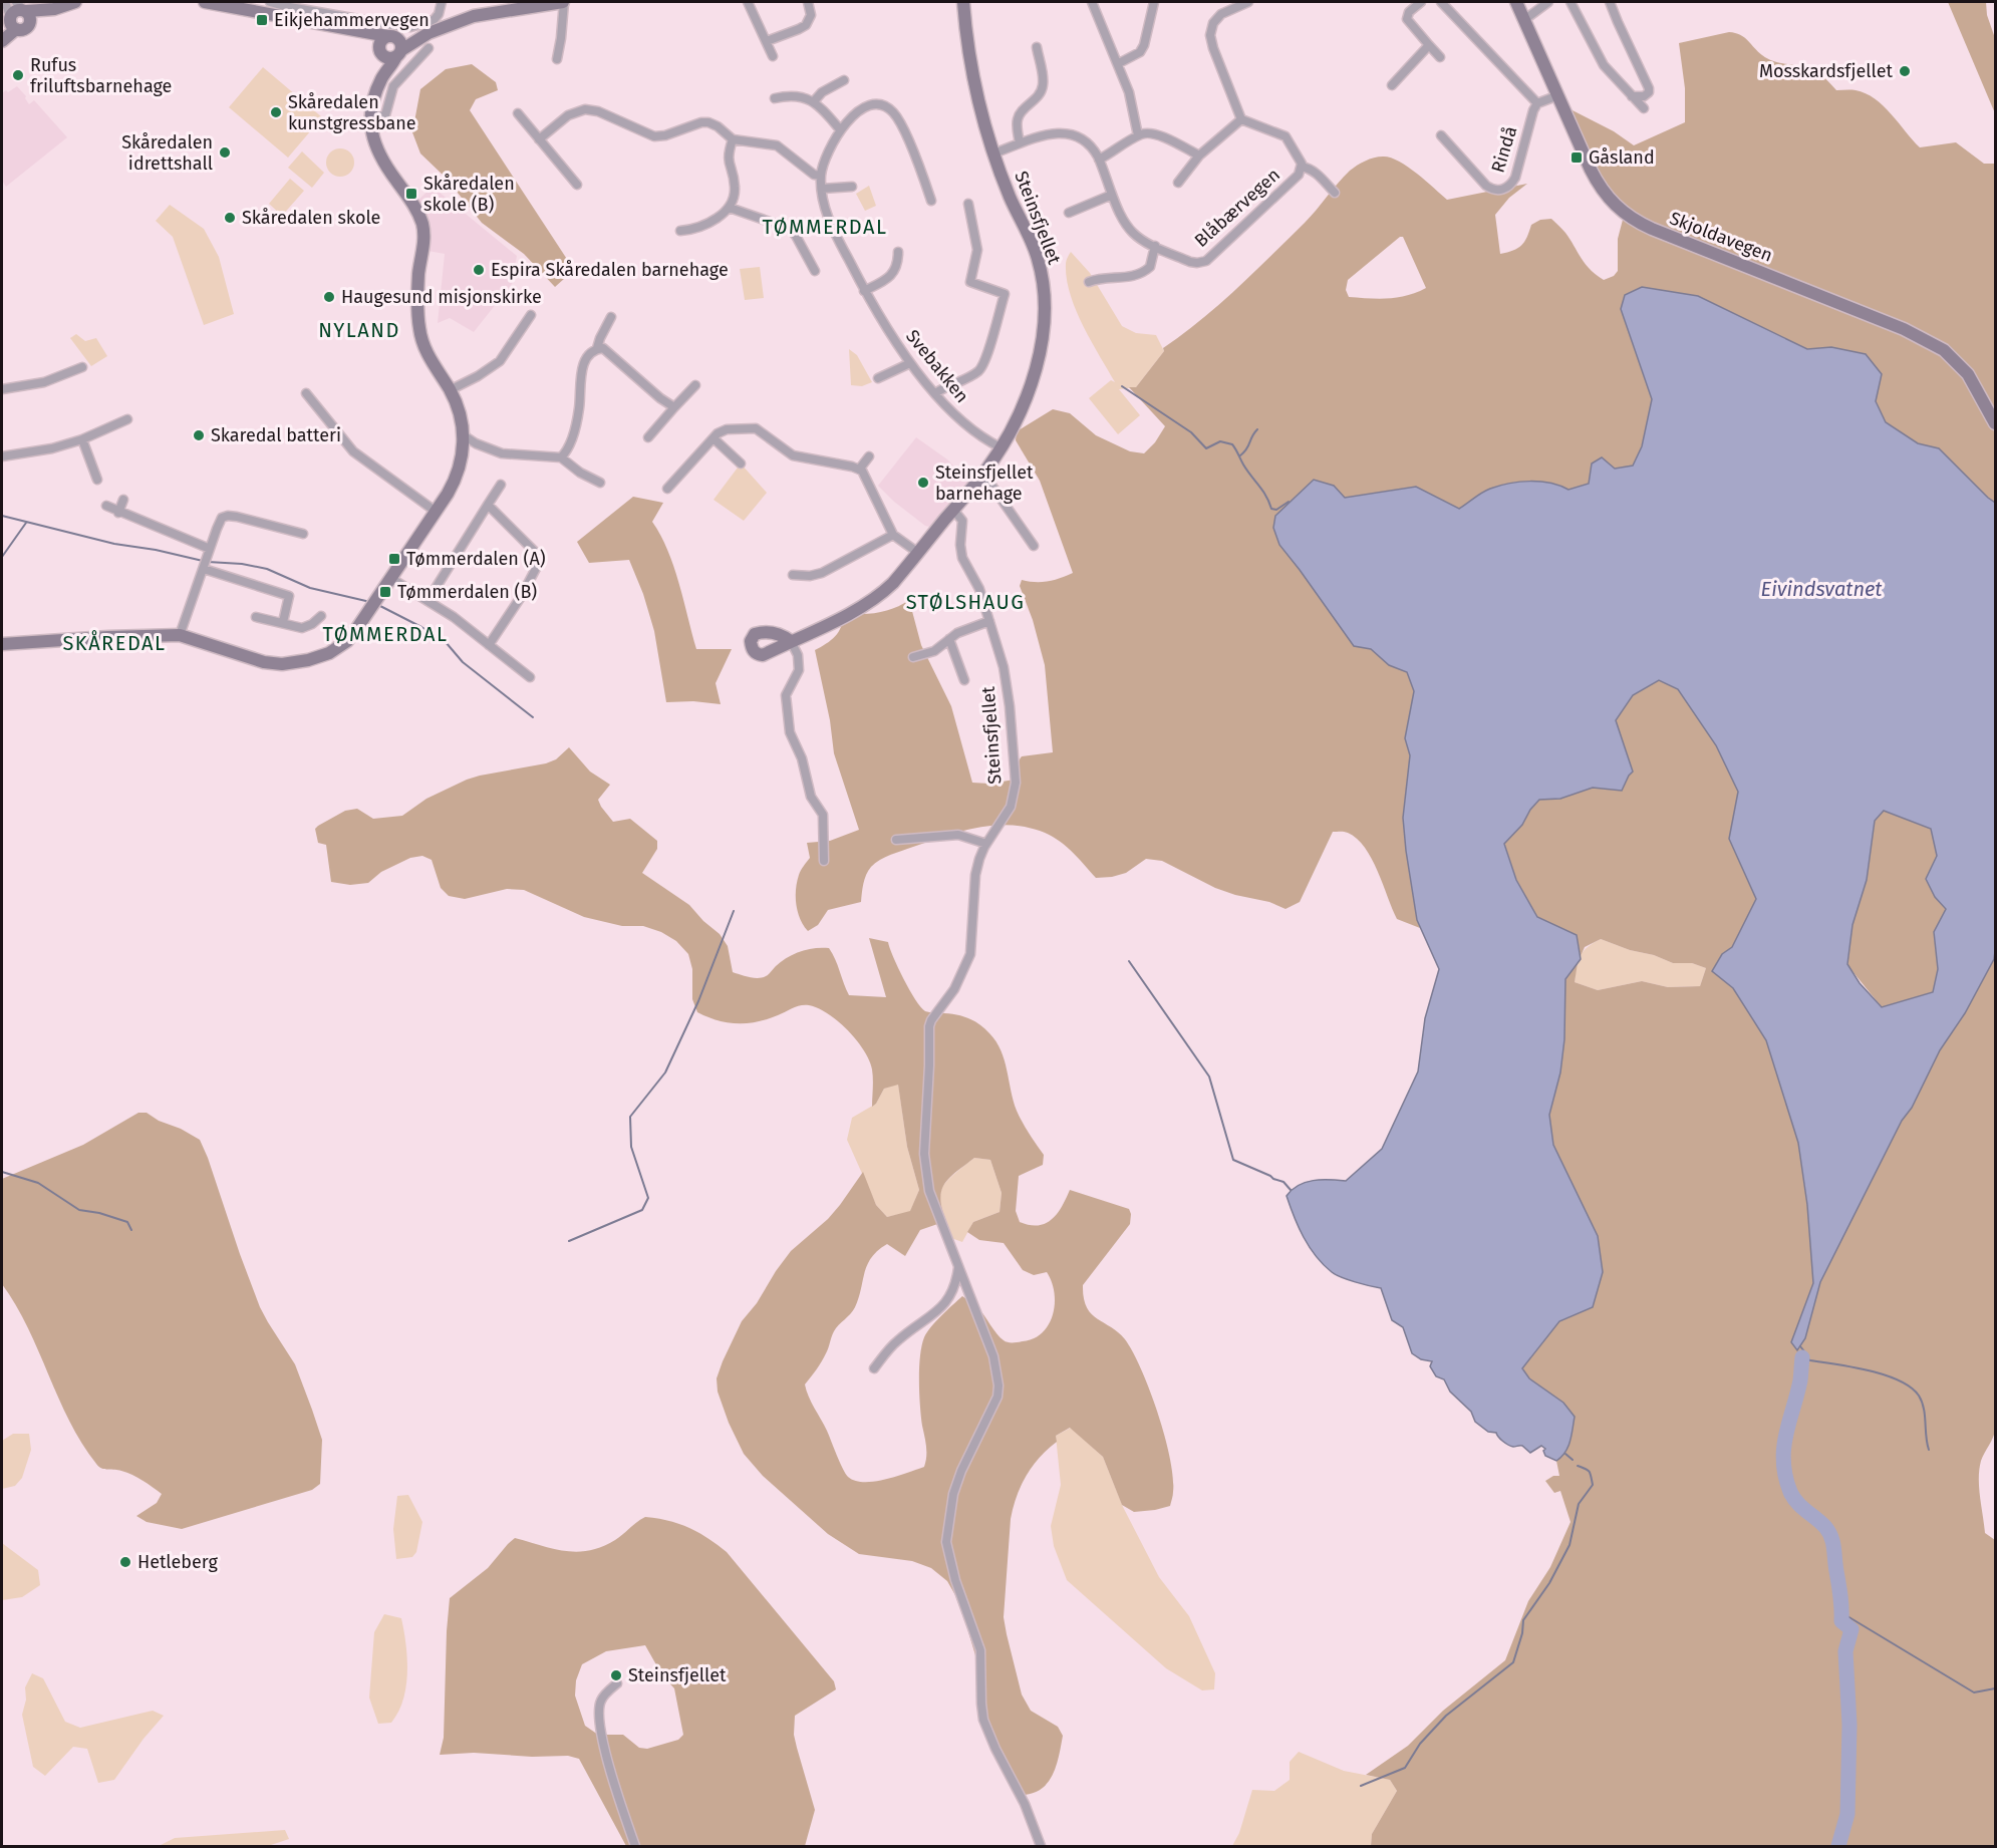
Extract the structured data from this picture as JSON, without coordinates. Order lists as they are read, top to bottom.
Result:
{
  "streets": {
    "street": [
      "Rindå",
      "Blåbærvegen",
      "Steinsfjellet",
      "Skjoldavegen",
      "Svebakken"
    ]
  },
  "crossings": [
    ["Steinsfjellet", "Svebakken"]
  ],
  "districts": [
    "TØMMERDAL",
    "NYLAND",
    "STØLSHAUG",
    "TØMMERDAL",
    "SKÅREDAL"
  ],
  "water": ["Eivindsvatnet"],
  "places": {
    "transit": [
      "Eikjehammervegen",
      "Gåsland",
      "Skåredalen skole (B)",
      "Tømmerdalen (A)",
      "Tømmerdalen (B)"
    ],
    "other": [
      "Mosskardsfjellet",
      "Rufus friluftsbarnehage",
      "Skåredalen kunstgressbane",
      "Skåredalen idrettshall",
      "Skåredalen skole",
      "Espira Skåredalen barnehage",
      "Haugesund misjonskirke",
      "Skaredal batteri",
      "Steinsfjellet barnehage",
      "Hetleberg",
      "Steinsfjellet"
    ]
  }
}
